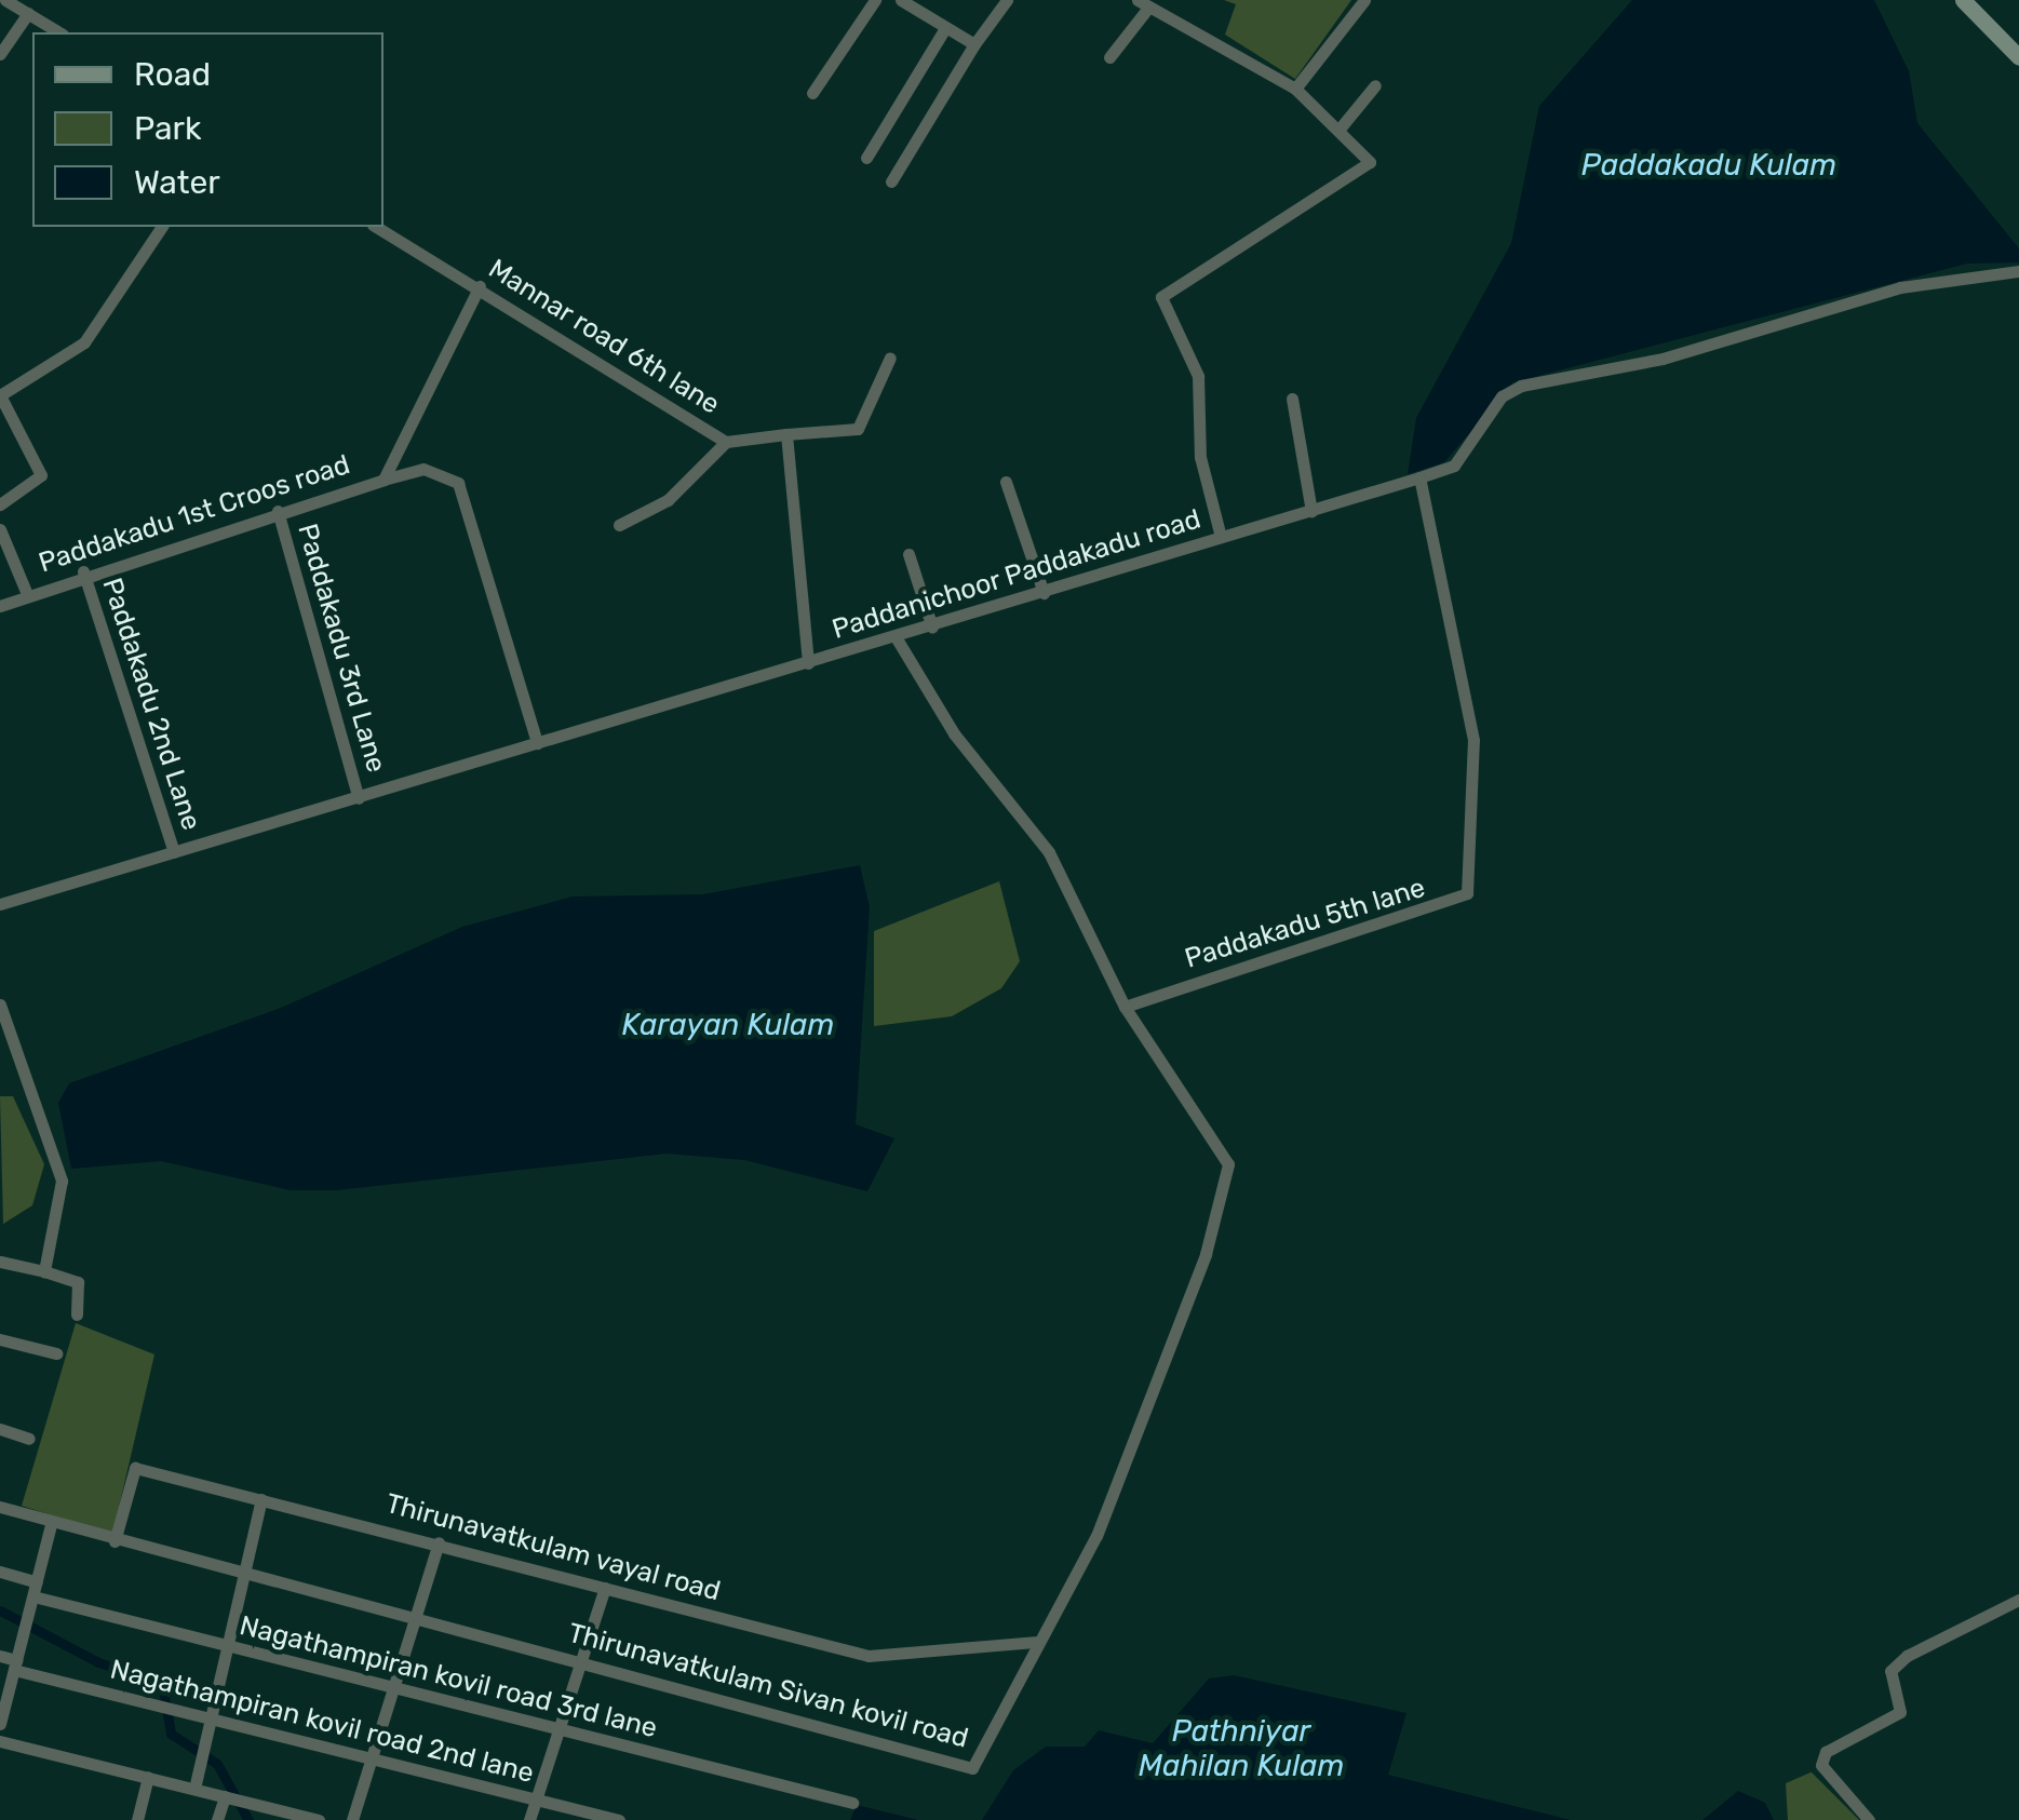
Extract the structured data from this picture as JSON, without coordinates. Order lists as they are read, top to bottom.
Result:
{
  "streets": {
    "street": [
      "Mannar road 6th lane",
      "Paddakadu 1st Croos road",
      "Paddanichoor Paddakadu road",
      "Paddakadu 3rd Lane",
      "Paddakadu 2nd Lane",
      "Paddakadu 5th lane",
      "Thirunavatkulam vayal road",
      "Nagathampiran kovil road 3rd lane",
      "Thirunavatkulam Sivan kovil road",
      "Nagathampiran kovil road 2nd lane"
    ]
  },
  "crossings": [
    ["Mannar road 6th lane", "Paddakadu 1st Croos road"],
    ["Paddakadu 1st Croos road", "Paddakadu 3rd Lane"],
    ["Paddakadu 1st Croos road", "Paddakadu 2nd Lane"],
    ["Paddanichoor Paddakadu road", "Paddakadu 3rd Lane"],
    ["Paddanichoor Paddakadu road", "Paddakadu 2nd Lane"],
    ["Paddanichoor Paddakadu road", "Paddakadu 5th lane"],
    ["Paddanichoor Paddakadu road", "Thirunavatkulam Sivan kovil road"],
    ["Paddakadu 5th lane", "Thirunavatkulam Sivan kovil road"],
    ["Thirunavatkulam vayal road", "Thirunavatkulam Sivan kovil road"]
  ],
  "water": ["Paddakadu Kulam", "Karayan Kulam", "Pathniyar Mahilan Kulam"],
  "legend": ["Road", "Park", "Water"]
}
